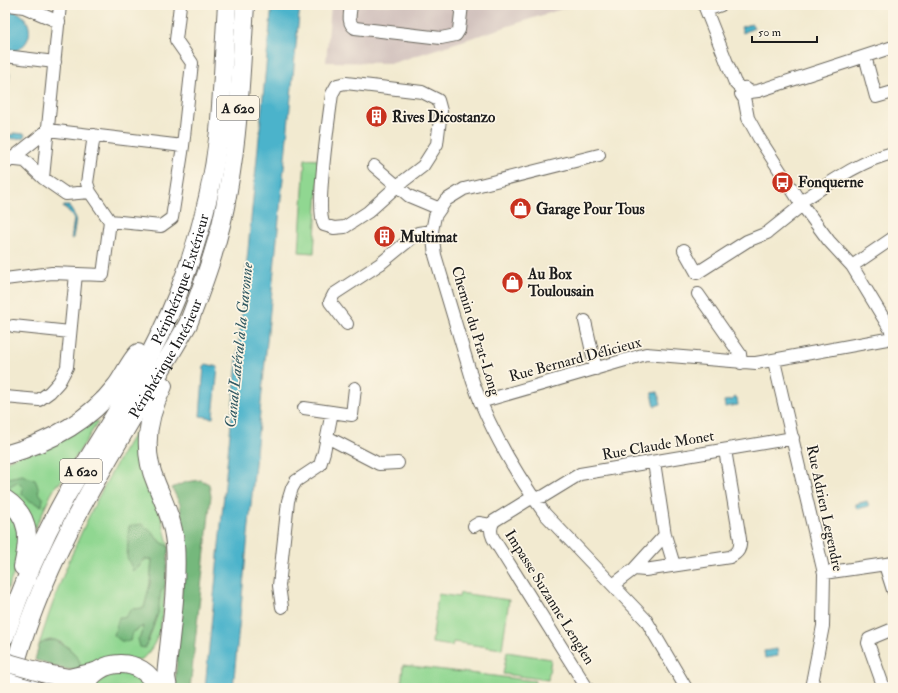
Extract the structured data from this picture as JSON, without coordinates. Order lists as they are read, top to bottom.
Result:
{
  "streets": {
    "highway": ["A 620", "Périphérique Extérieur", "Périphérique Intérieur"],
    "street": [
      "Chemin du Prat-Long",
      "Rue Bernard Délicieux",
      "Rue Claude Monet",
      "Rue Adrien Legendre",
      "Impasse Suzanne Lenglen"
    ]
  },
  "crossings": [
    ["Chemin du Prat-Long", "Rue Bernard Délicieux"],
    ["Chemin du Prat-Long", "Rue Claude Monet"],
    ["Chemin du Prat-Long", "Impasse Suzanne Lenglen"],
    ["Rue Bernard Délicieux", "Rue Adrien Legendre"],
    ["Rue Claude Monet", "Rue Adrien Legendre"],
    ["Rue Claude Monet", "Impasse Suzanne Lenglen"]
  ],
  "water": ["Canal Latéral à la Garonne"],
  "places": {
    "building": ["Rives Dicostanzo", "Multimat"],
    "bus stop": ["Fonquerne"],
    "shop": ["Garage Pour Tous", "Au Box Toulousain"]
  },
  "scale_bar": "50 m"
}
